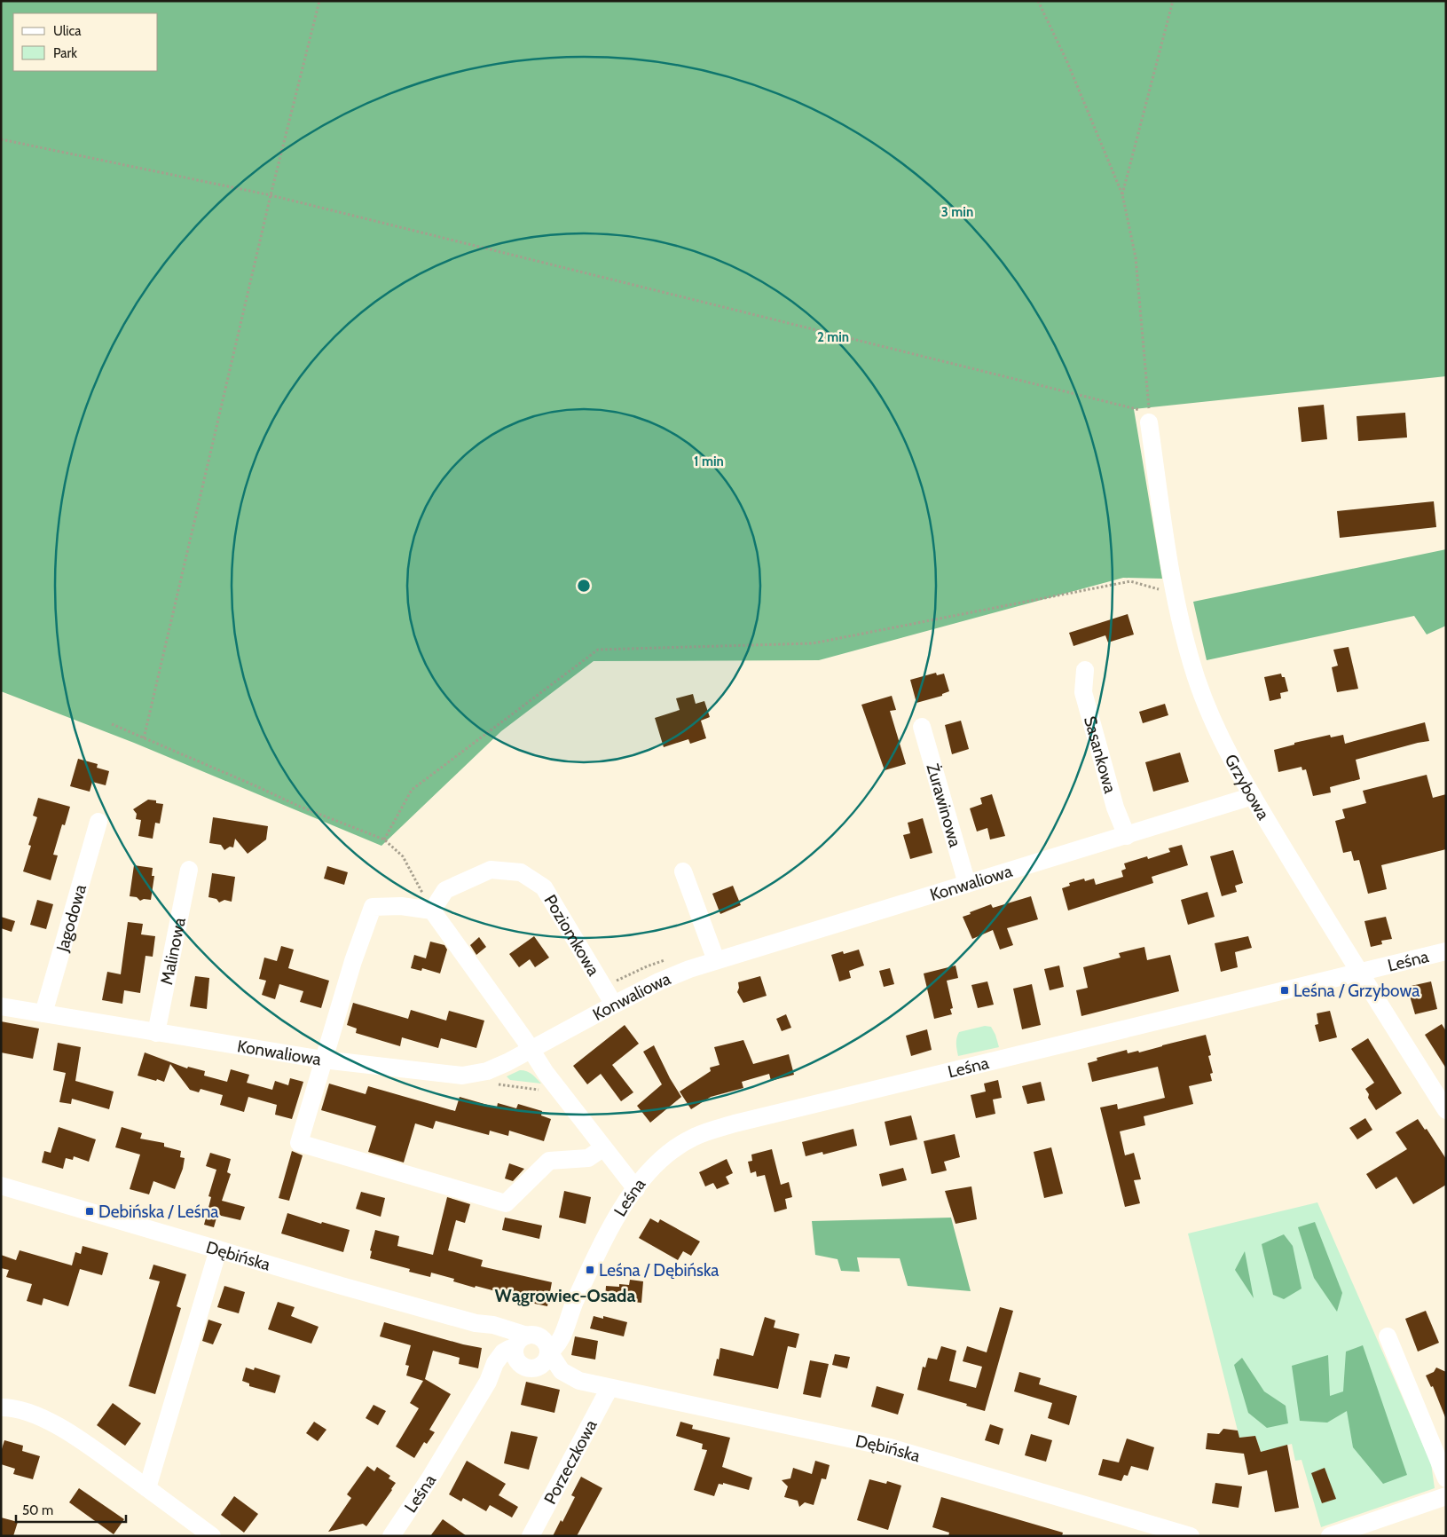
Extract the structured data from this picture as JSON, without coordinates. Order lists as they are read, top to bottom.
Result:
{
  "streets": {
    "street": [
      "Sasankowa",
      "Grzybowa",
      "Żurawinowa",
      "Konwaliowa",
      "Jagodowa",
      "Poziomkowa",
      "Malinowa",
      "Leśna",
      "Dębińska",
      "Porzeczkowa"
    ]
  },
  "crossings": [
    ["Sasankowa", "Konwaliowa"],
    ["Grzybowa", "Konwaliowa"],
    ["Grzybowa", "Leśna"],
    ["Żurawinowa", "Konwaliowa"],
    ["Konwaliowa", "Jagodowa"],
    ["Konwaliowa", "Poziomkowa"],
    ["Konwaliowa", "Malinowa"],
    ["Leśna", "Dębińska"],
    ["Dębińska", "Porzeczkowa"]
  ],
  "districts": ["Wągrowiec-Osada"],
  "places": {
    "transit": ["Leśna / Grzybowa", "Debińska / Leśna", "Leśna / Dębińska"]
  },
  "legend": ["Ulica", "Park"],
  "scale_bar": "50 m",
  "rings": ["3 min", "2 min", "1 min"]
}
